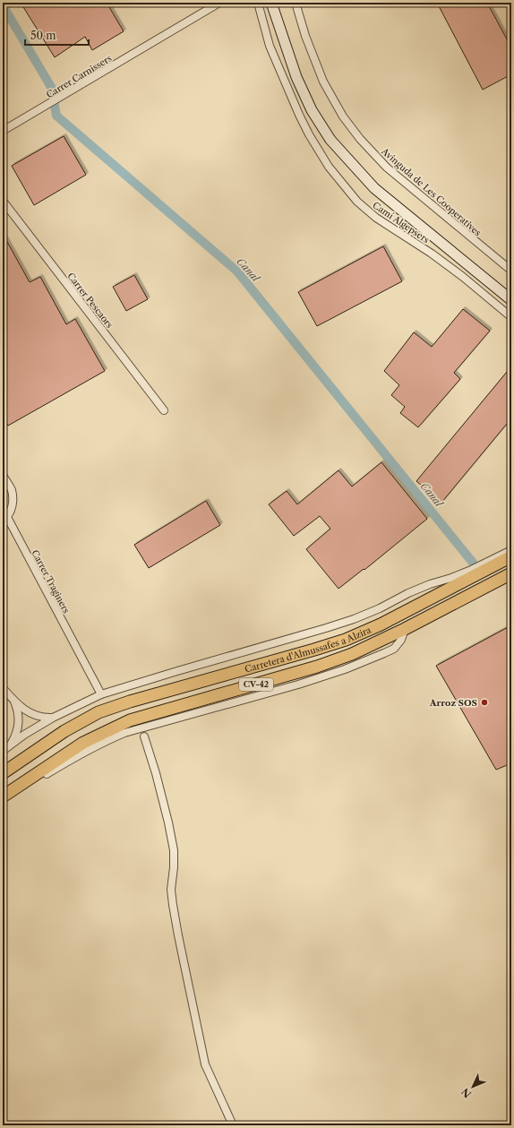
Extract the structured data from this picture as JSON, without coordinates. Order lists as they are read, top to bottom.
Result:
{
  "streets": {
    "main road": ["Carretera d'Almussafes a Alzira", "CV-42"],
    "street": [
      "Carrer Carnissers",
      "Avinguda de Les Cooperatives",
      "Camí Algepsers",
      "Carrer Pescaors",
      "Carrer Traginers"
    ]
  },
  "crossings": [
    ["Carrer Traginers", "Carretera d'Almussafes a Alzira"]
  ],
  "water": ["Canal"],
  "places": ["Arroz SOS"],
  "scale_bar": "50 m",
  "north": "bottom left"
}
